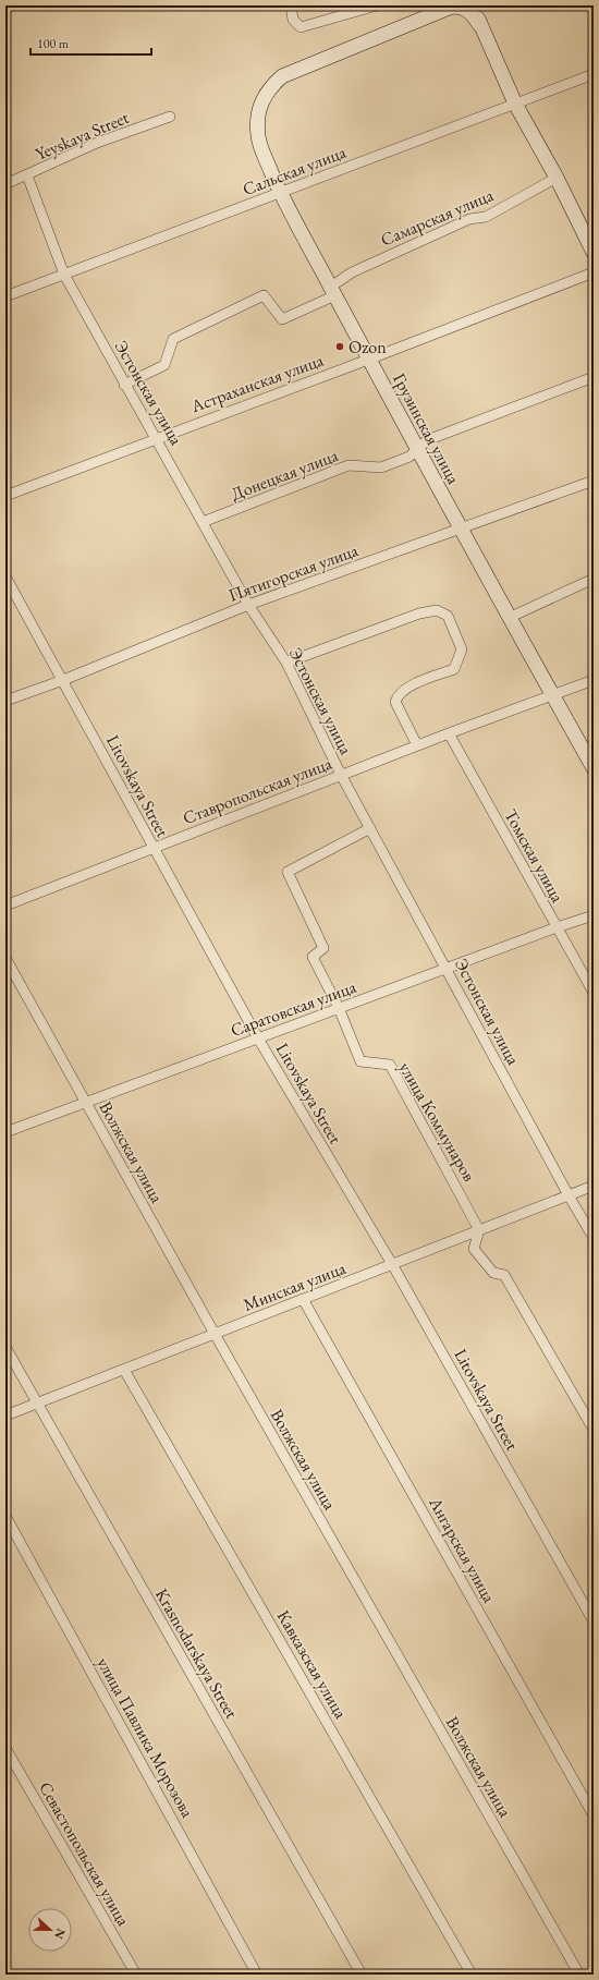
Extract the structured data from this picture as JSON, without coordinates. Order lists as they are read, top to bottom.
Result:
{
  "streets": {
    "main road": ["Грузинская улица"],
    "street": [
      "Yeyskaya Street",
      "Сальская улица",
      "Самарская улица",
      "Астраханская улица",
      "Эстонская улица",
      "Донецкая улица",
      "Пятигорская улица",
      "Litovskaya Street",
      "Ставропольская улица",
      "Томская улица",
      "Саратовская улица",
      "улица Коммунаров",
      "Волжская улица",
      "Минская улица",
      "Ангарская улица",
      "Krasnodarskaya Street",
      "Кавказская улица",
      "улица Павлика Морозова",
      "Севастопольская улица"
    ]
  },
  "crossings": [
    ["Yeyskaya Street", "Эстонская улица"],
    ["Сальская улица", "Эстонская улица"],
    ["Сальская улица", "Грузинская улица"],
    ["Самарская улица", "Эстонская улица"],
    ["Самарская улица", "Грузинская улица"],
    ["Астраханская улица", "Эстонская улица"],
    ["Астраханская улица", "Грузинская улица"],
    ["Эстонская улица", "Донецкая улица"],
    ["Эстонская улица", "Пятигорская улица"],
    ["Эстонская улица", "Ставропольская улица"],
    ["Эстонская улица", "Саратовская улица"],
    ["Эстонская улица", "улица Коммунаров"],
    ["Эстонская улица", "Минская улица"],
    ["Грузинская улица", "Донецкая улица"],
    ["Грузинская улица", "Пятигорская улица"],
    ["Грузинская улица", "Ставропольская улица"],
    ["Пятигорская улица", "Litovskaya Street"],
    ["Litovskaya Street", "Ставропольская улица"],
    ["Litovskaya Street", "Саратовская улица"],
    ["Litovskaya Street", "Минская улица"],
    ["Ставропольская улица", "Томская улица"],
    ["Томская улица", "Саратовская улица"],
    ["Саратовская улица", "улица Коммунаров"],
    ["Саратовская улица", "Волжская улица"],
    ["улица Коммунаров", "Минская улица"],
    ["Волжская улица", "Минская улица"],
    ["Минская улица", "Ангарская улица"],
    ["Минская улица", "Krasnodarskaya Street"],
    ["Минская улица", "Кавказская улица"]
  ],
  "places": ["Ozon"],
  "scale_bar": "100 m",
  "north": "right"
}
